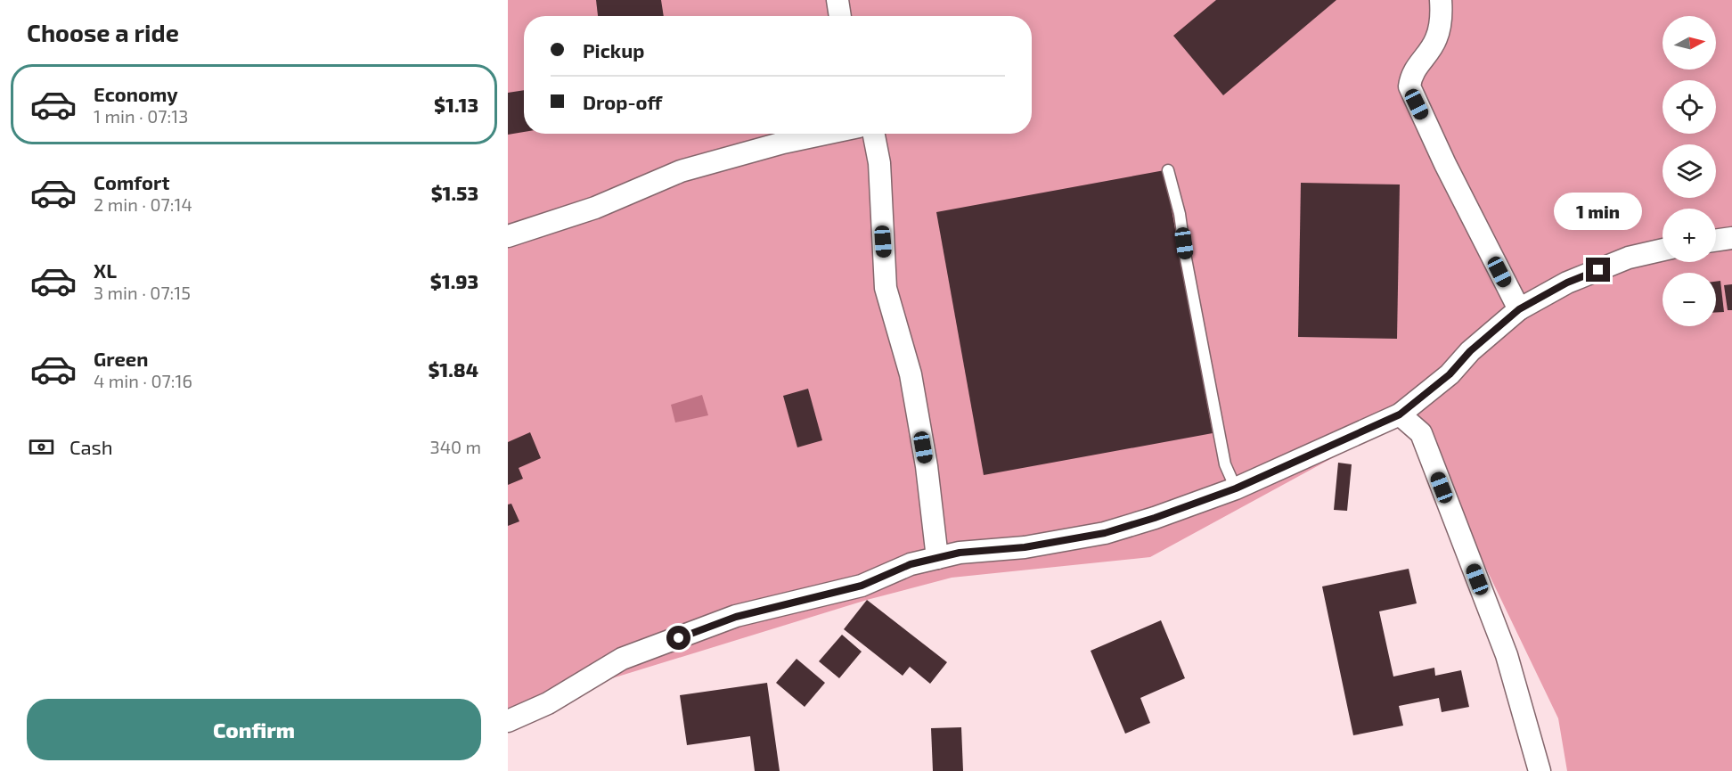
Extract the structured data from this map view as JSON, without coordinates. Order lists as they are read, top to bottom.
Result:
{
  "north": "right",
  "page": {
    "heading": "Choose a ride",
    "map_buttons": ["+", "−"],
    "banner": ["Pickup", "Drop-off"],
    "list": [
      {
        "name": "Economy",
        "note": "1 min · 07:13",
        "value": "$1.13"
      },
      {
        "name": "Comfort",
        "note": "2 min · 07:14",
        "value": "$1.53"
      },
      {
        "name": "XL",
        "note": "3 min · 07:15",
        "value": "$1.93"
      },
      {
        "name": "Green",
        "note": "4 min · 07:16",
        "value": "$1.84"
      }
    ],
    "bubble": "1 min",
    "pay": ["Cash", "340 m"],
    "buttons": "Confirm"
  }
}
